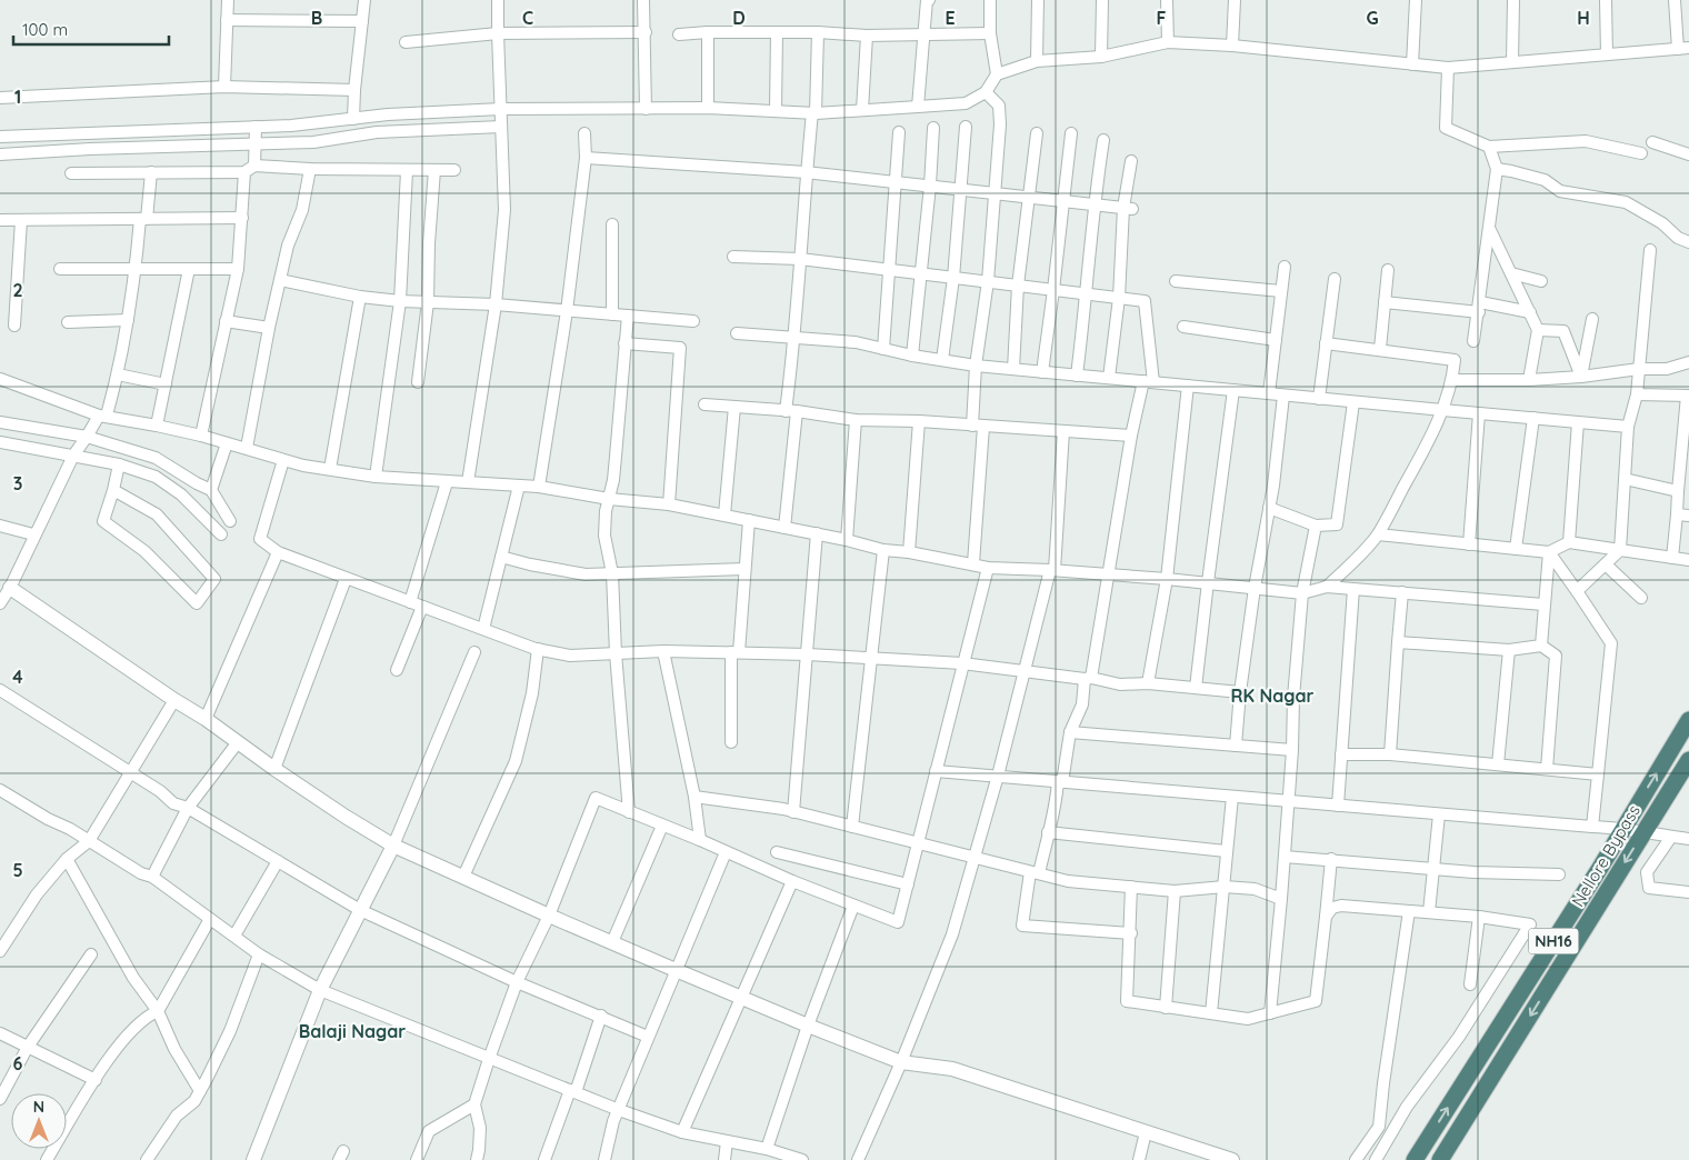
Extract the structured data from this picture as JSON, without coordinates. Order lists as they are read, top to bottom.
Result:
{
  "streets": {
    "highway": ["Nellore Bypass", "NH16"]
  },
  "districts": ["RK Nagar", "Balaji Nagar"],
  "scale_bar": "100 m",
  "north": "top",
  "grid": {
    "columns": [
      "B",
      "C",
      "D",
      "E",
      "F",
      "G",
      "H"
    ],
    "rows": [
      "1",
      "2",
      "3",
      "4",
      "5",
      "6"
    ]
  }
}
